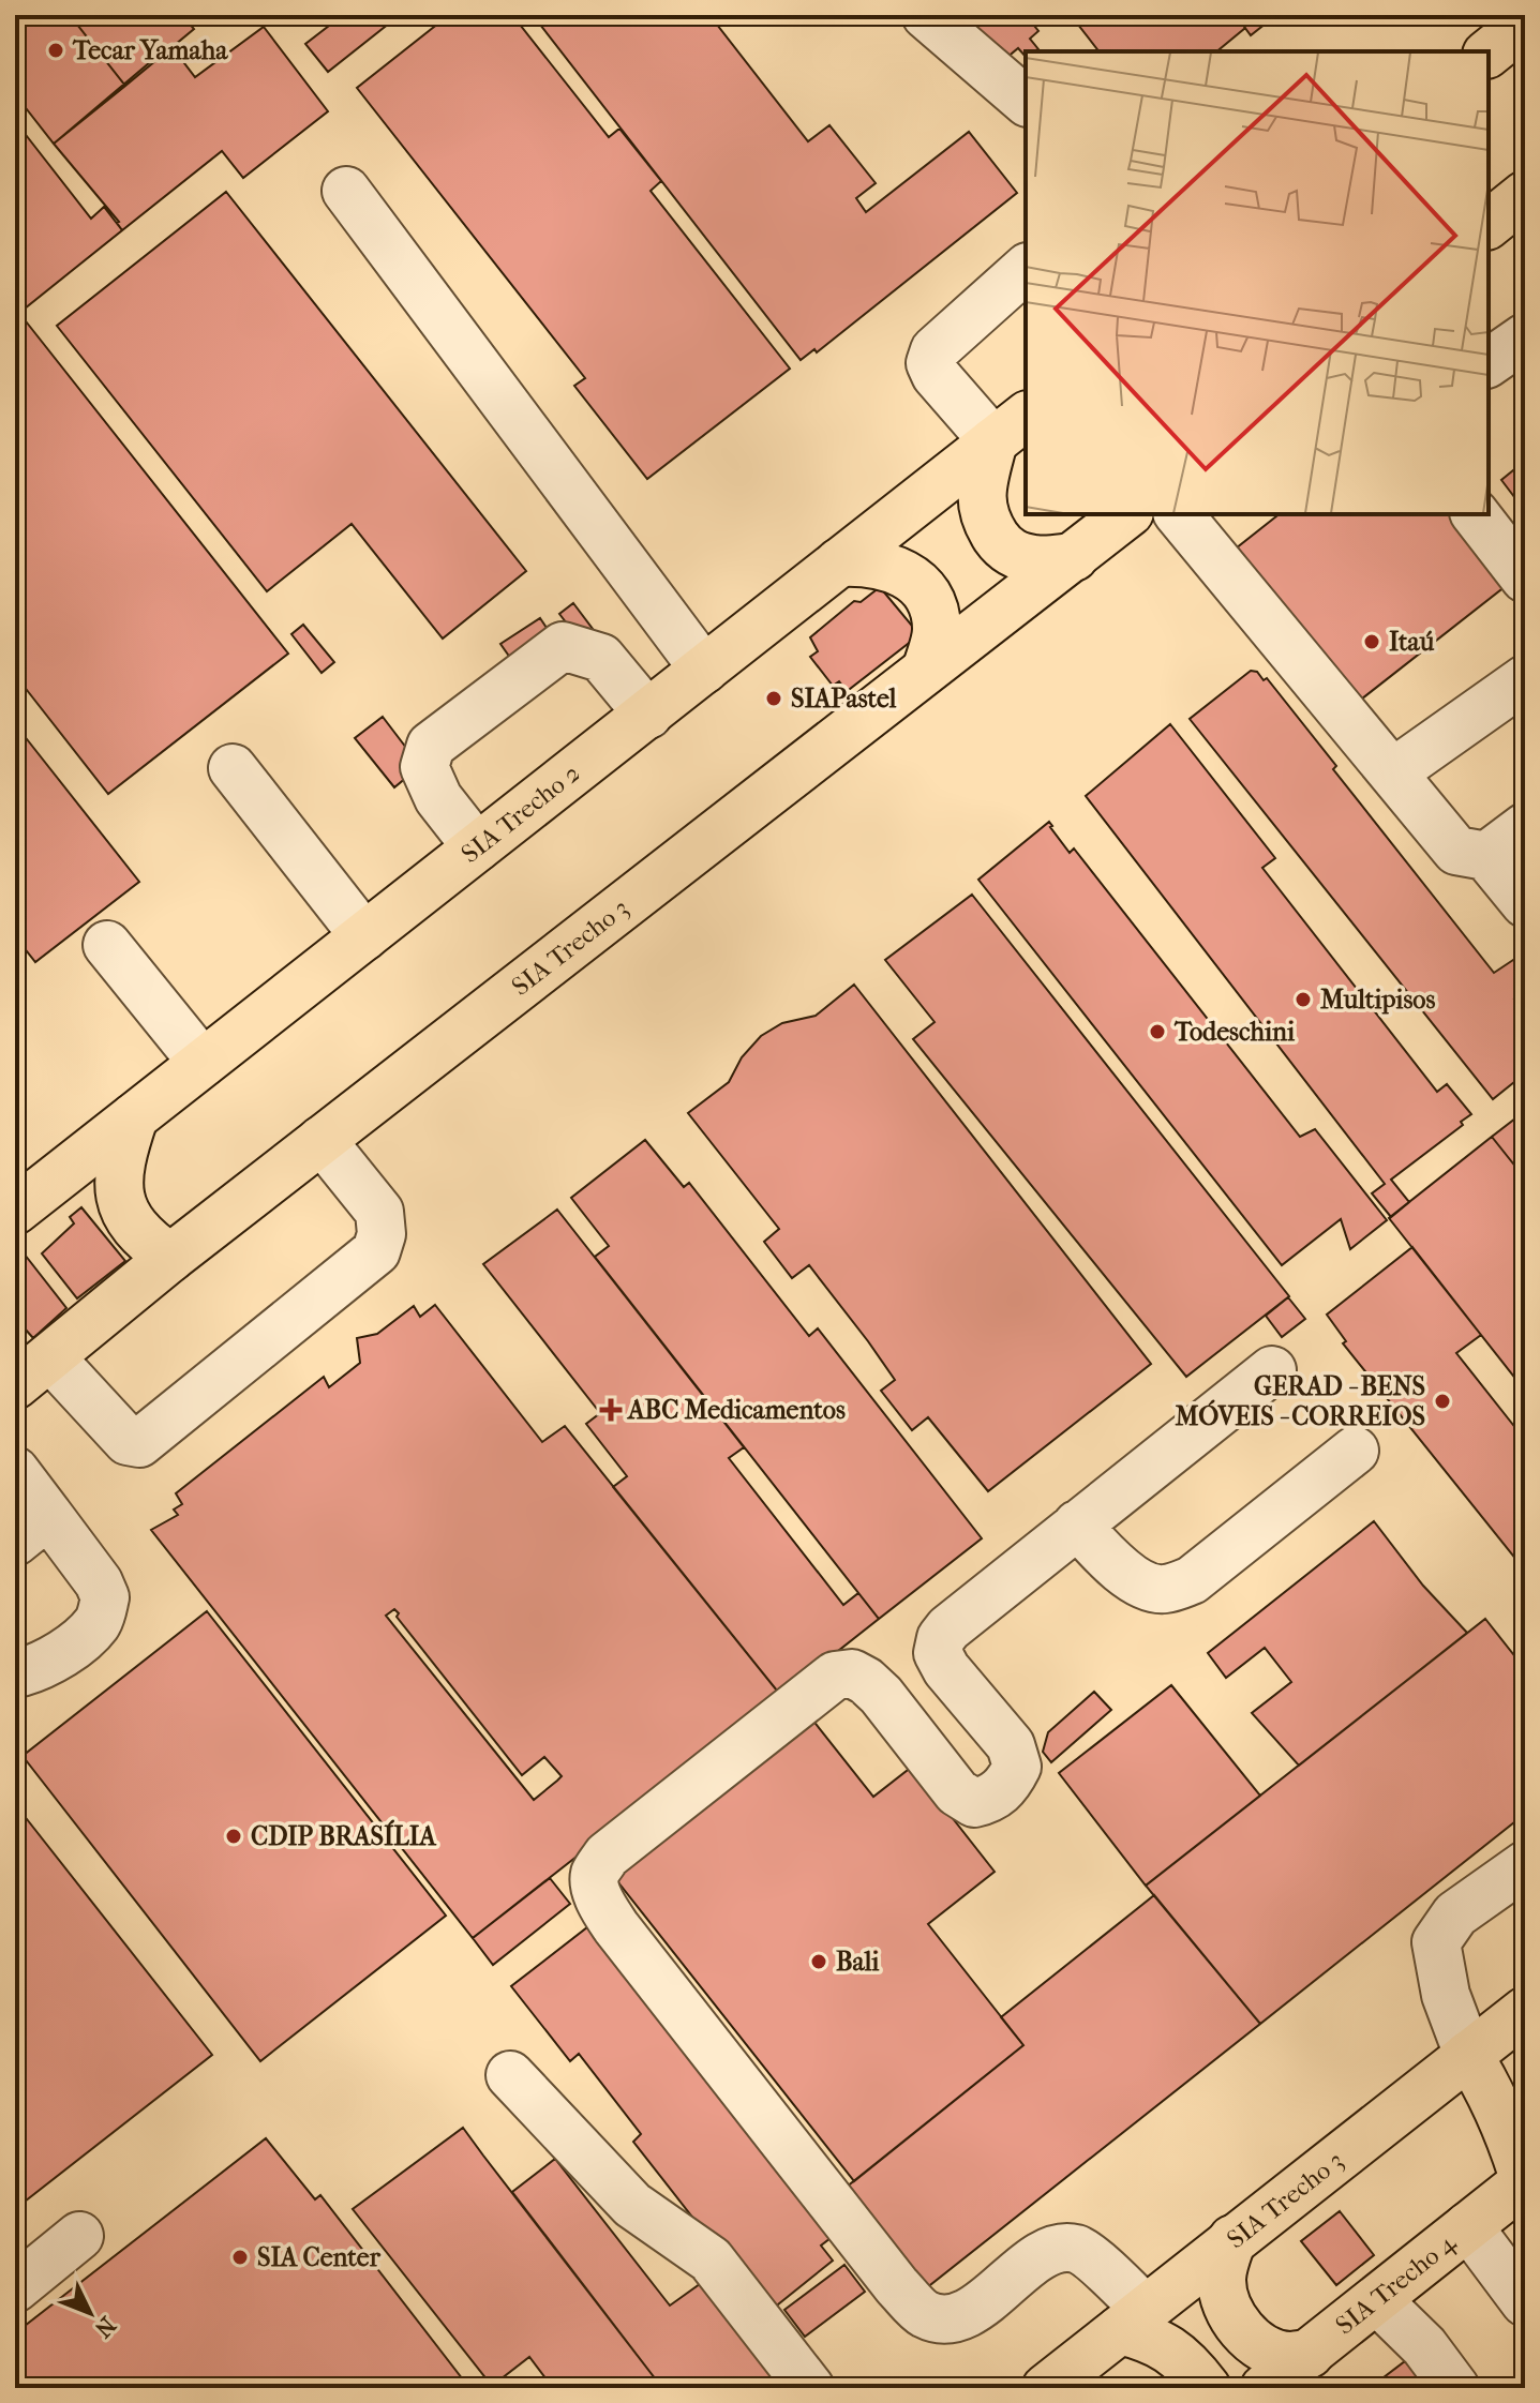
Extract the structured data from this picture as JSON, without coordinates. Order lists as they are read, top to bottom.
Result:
{
  "streets": {
    "main road": ["SIA Trecho 2", "SIA Trecho 3", "SIA Trecho 4"]
  },
  "places": {
    "other": [
      "Tecar Yamaha",
      "Itaú",
      "SIAPastel",
      "Multipisos",
      "Todeschini",
      "GERAD - BENS MÓVEIS - CORREIOS",
      "CDIP BRASÍLIA",
      "Bali",
      "SIA Center"
    ],
    "health": ["ABC Medicamentos"]
  },
  "north": "bottom right"
}
